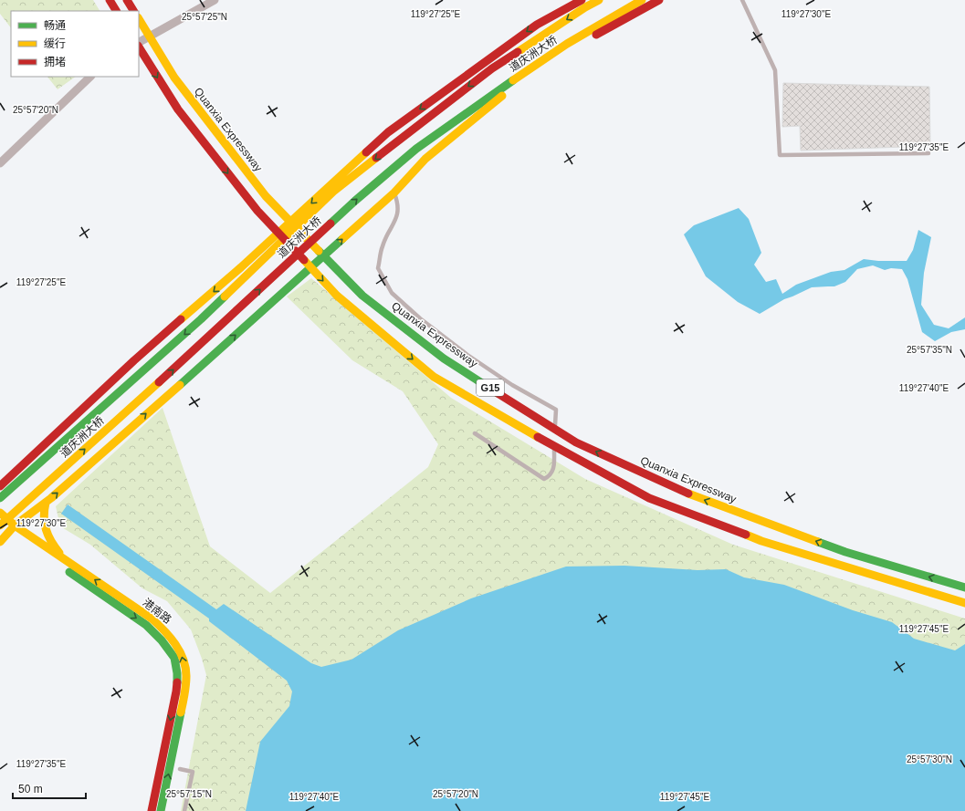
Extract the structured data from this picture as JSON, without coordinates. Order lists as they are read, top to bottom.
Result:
{
  "streets": {
    "main road": [
      "道庆洲大桥",
      "Quanxia Expressway",
      "G15",
      "港南路"
    ]
  },
  "crossings": [
    ["道庆洲大桥", "港南路"]
  ],
  "legend": ["畅通", "缓行", "拥堵"],
  "scale_bar": "50 m",
  "coordinates": [
    "119°27'25\"E",
    "119°27'30\"E",
    "25°57'25\"N",
    "25°57'20\"N",
    "119°27'35\"E",
    "25°57'35\"N",
    "119°27'40\"E",
    "119°27'45\"E",
    "25°57'30\"N",
    "25°57'15\"N"
  ]
}
